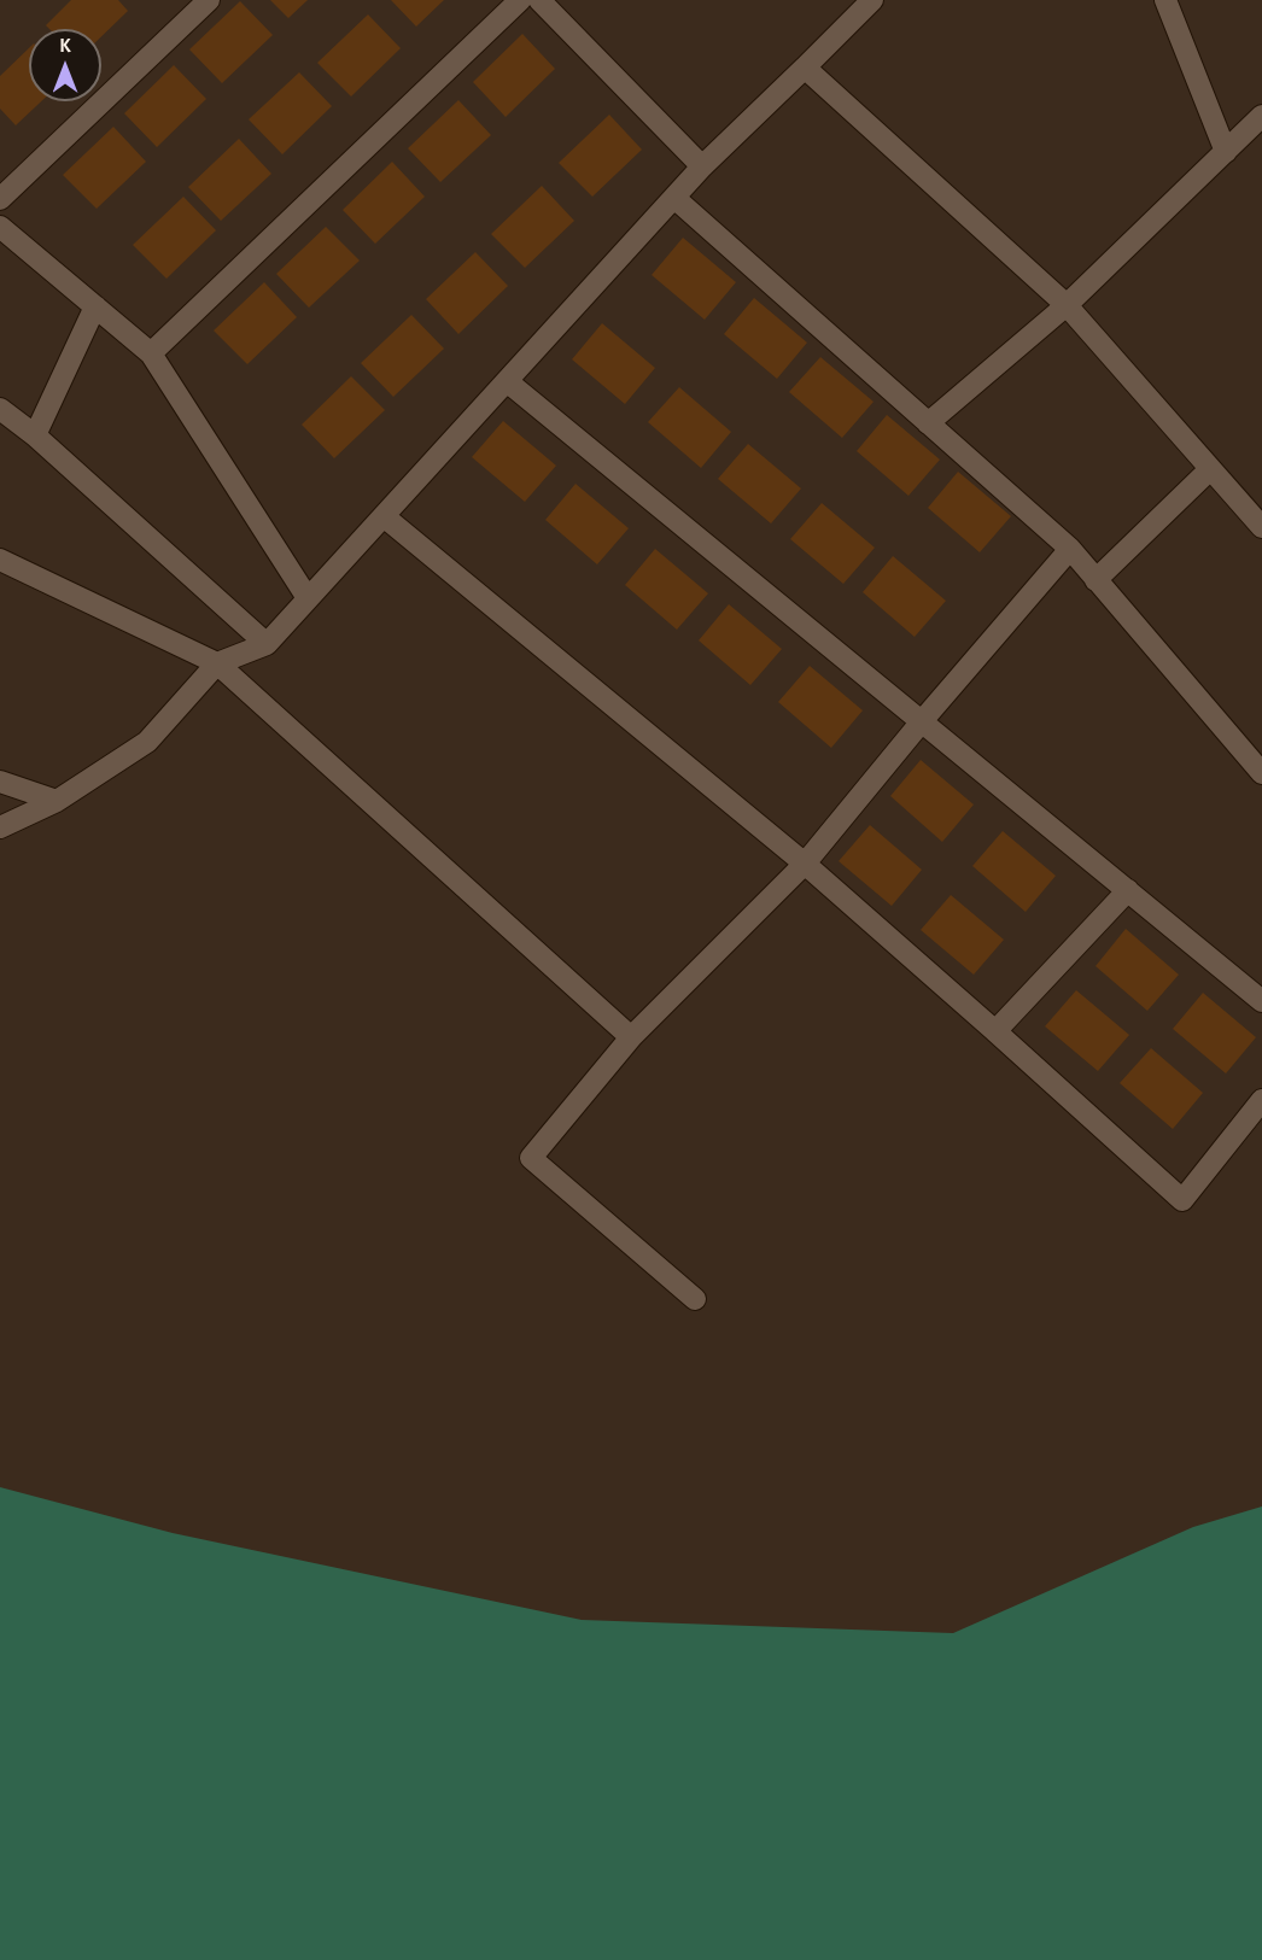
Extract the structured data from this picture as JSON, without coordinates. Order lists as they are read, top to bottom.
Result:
{
  "north": "top"
}
